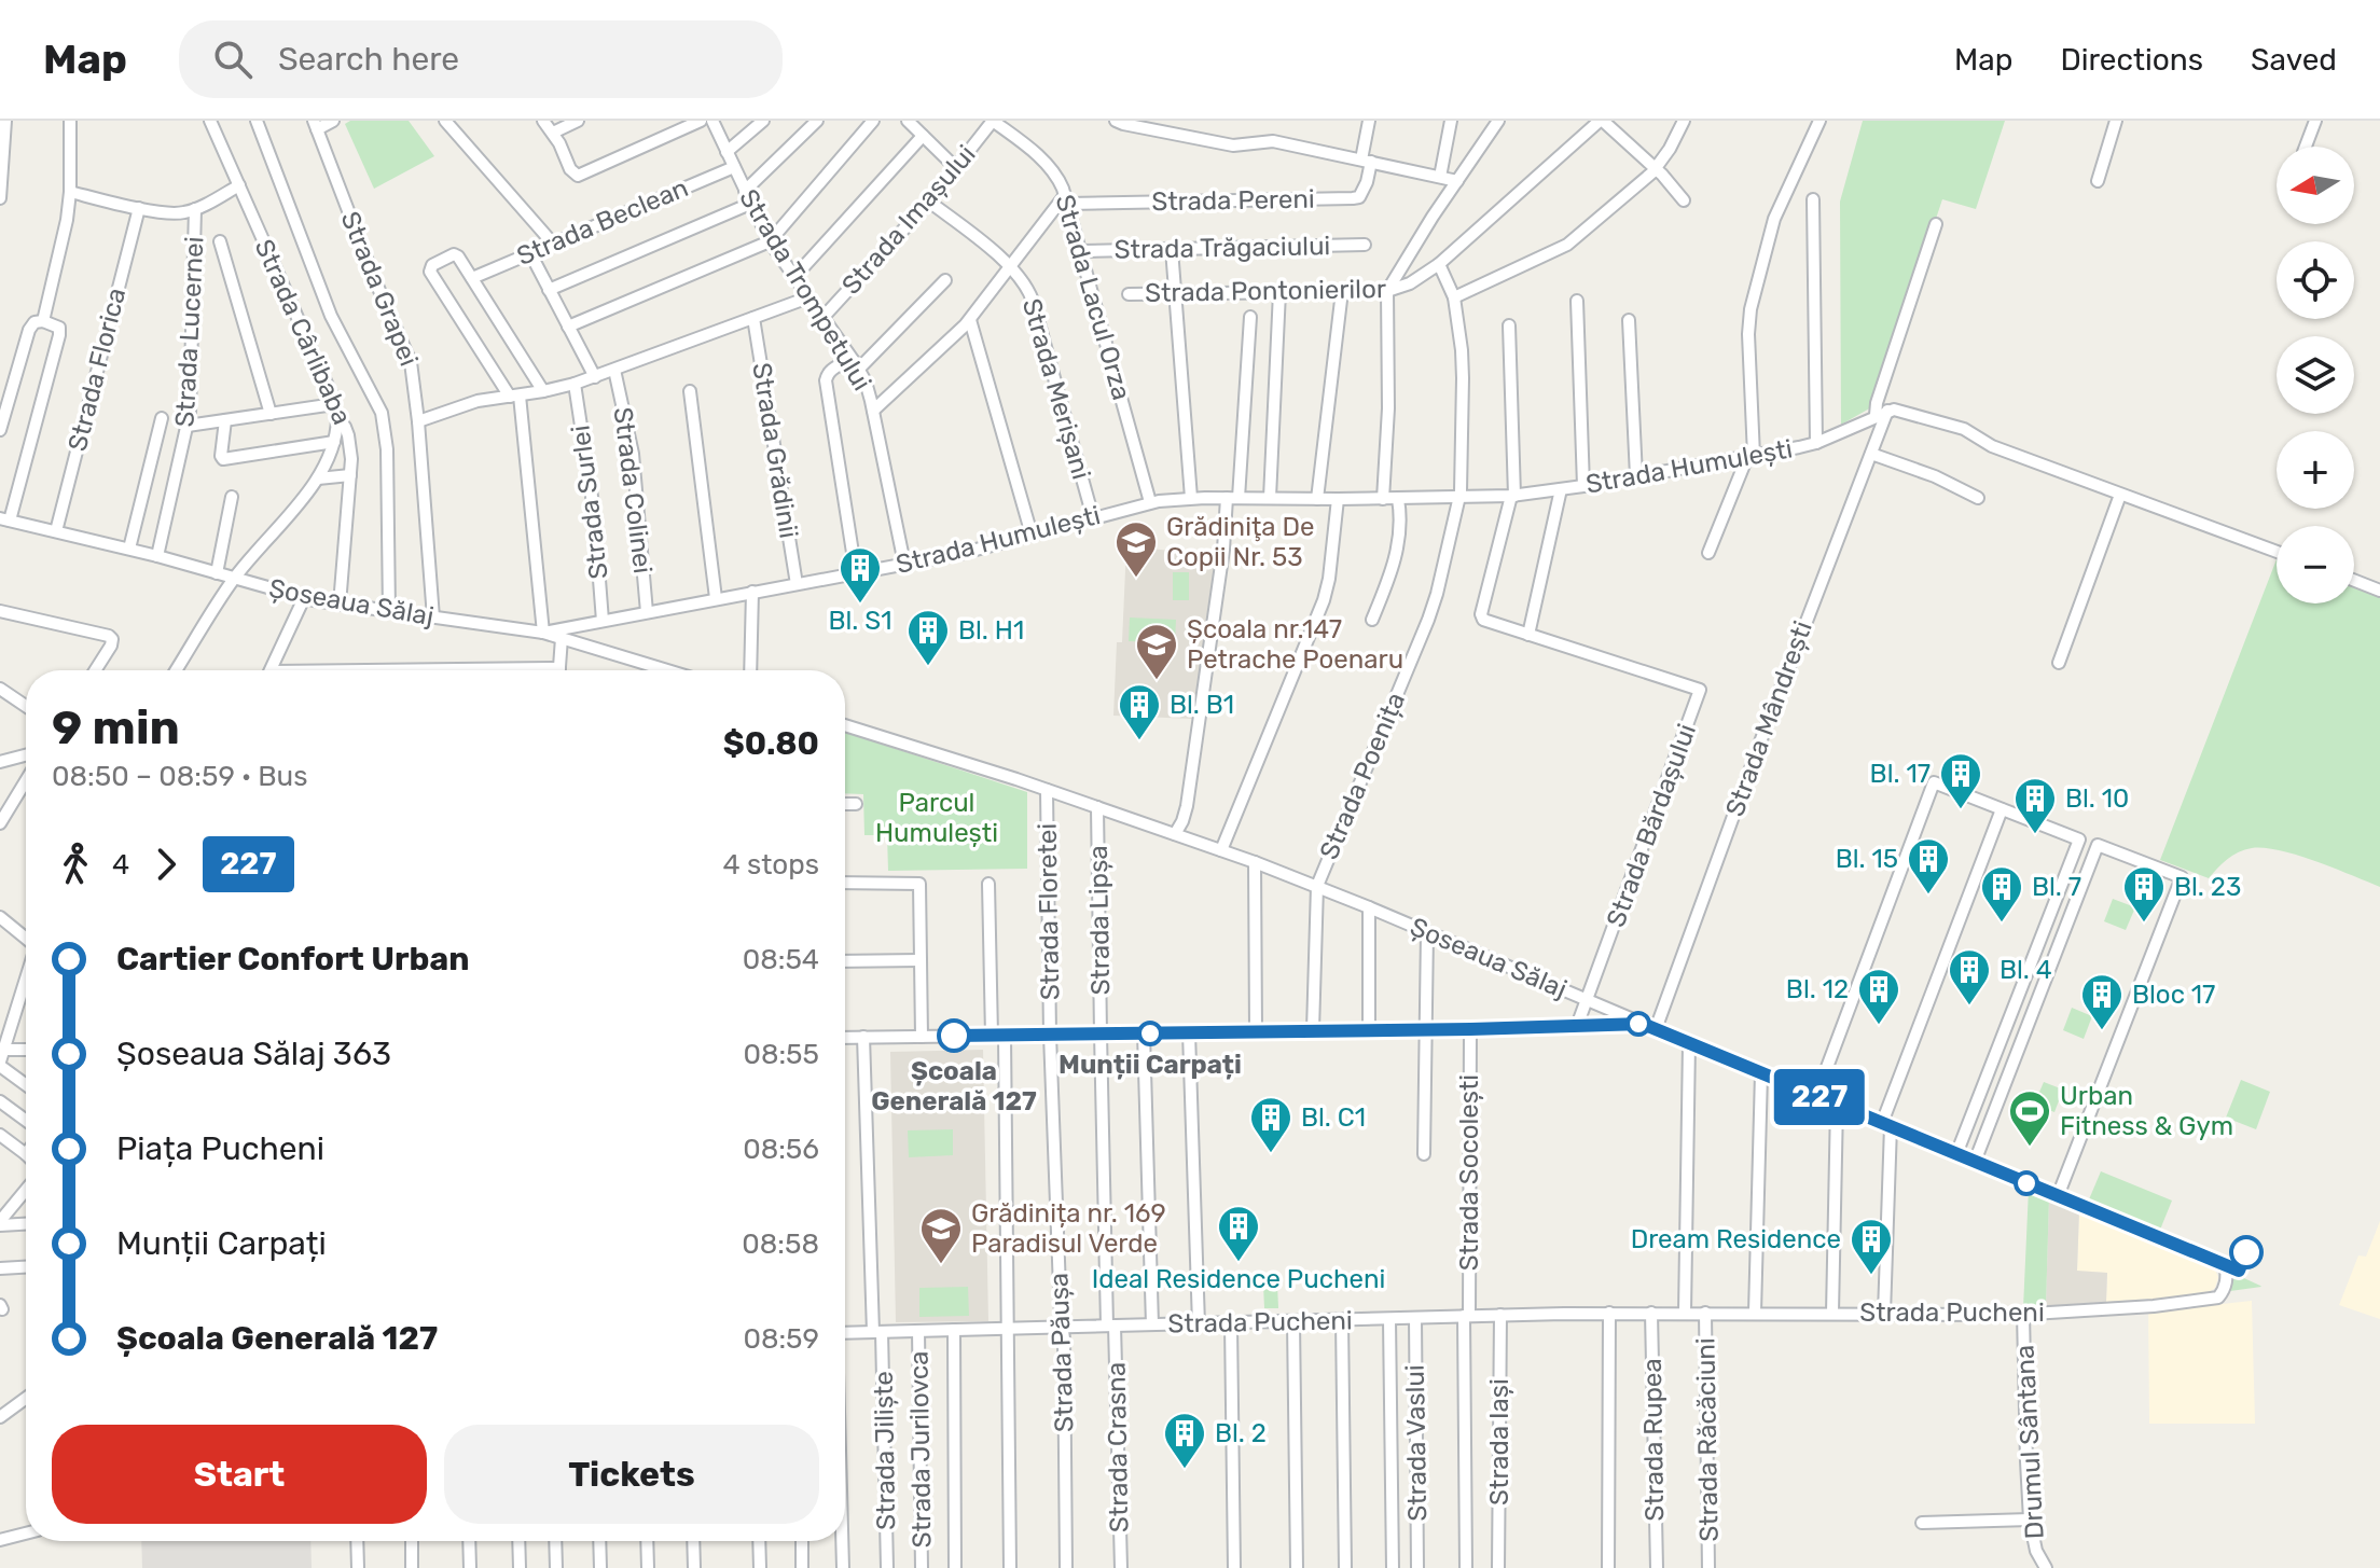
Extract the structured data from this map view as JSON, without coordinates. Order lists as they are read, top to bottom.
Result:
{
  "streets": {
    "street": [
      "Strada Pereni",
      "Strada Imașului",
      "Strada Beclean",
      "Strada Trăgaciului",
      "Strada Grapei",
      "Strada Trompetului",
      "Strada Pontonierilor",
      "Strada Lacul Orza",
      "Strada Lucernei",
      "Strada Cârlibaba",
      "Strada Florica",
      "Strada Merișani",
      "Strada Grădinii",
      "Strada Humulești",
      "Strada Colinei",
      "Strada Surlei",
      "Șoseaua Sălaj",
      "Strada Mândrești",
      "Strada Poenița",
      "Strada Bărdașului",
      "Strada Floretei",
      "Strada Lipșa",
      "Strada Socolești",
      "Strada Pucheni",
      "Strada Păușa",
      "Strada Rupea",
      "Strada Răcăciuni",
      "Strada Iași",
      "Drumul Sântana",
      "Strada Vaslui",
      "Strada Crasna",
      "Strada Jurilovca",
      "Strada Jiliște"
    ]
  },
  "crossings": [
    ["Strada Pereni", "Strada Lacul Orza"],
    ["Strada Imașului", "Strada Trompetului"],
    ["Strada Imașului", "Strada Lacul Orza"],
    ["Strada Imașului", "Strada Merișani"],
    ["Strada Beclean", "Strada Trompetului"],
    ["Strada Trăgaciului", "Strada Lacul Orza"],
    ["Strada Grapei", "Șoseaua Sălaj"],
    ["Strada Trompetului", "Strada Humulești"],
    ["Strada Pontonierilor", "Strada Poenița"],
    ["Strada Lacul Orza", "Strada Humulești"],
    ["Strada Lucernei", "Șoseaua Sălaj"],
    ["Strada Cârlibaba", "Șoseaua Sălaj"],
    ["Strada Florica", "Șoseaua Sălaj"],
    ["Strada Merișani", "Strada Humulești"],
    ["Strada Grădinii", "Strada Humulești"],
    ["Strada Humulești", "Strada Colinei"],
    ["Strada Humulești", "Strada Surlei"],
    ["Strada Humulești", "Șoseaua Sălaj"],
    ["Strada Humulești", "Strada Mândrești"],
    ["Strada Humulești", "Strada Poenița"],
    ["Strada Surlei", "Șoseaua Sălaj"],
    ["Șoseaua Sălaj", "Strada Mândrești"],
    ["Șoseaua Sălaj", "Strada Poenița"],
    ["Șoseaua Sălaj", "Strada Bărdașului"],
    ["Șoseaua Sălaj", "Strada Floretei"],
    ["Șoseaua Sălaj", "Strada Lipșa"],
    ["Șoseaua Sălaj", "Strada Pucheni"],
    ["Strada Floretei", "Strada Păușa"],
    ["Strada Lipșa", "Strada Pucheni"],
    ["Strada Lipșa", "Strada Crasna"],
    ["Strada Socolești", "Strada Pucheni"],
    ["Strada Pucheni", "Strada Păușa"],
    ["Strada Pucheni", "Strada Rupea"],
    ["Strada Pucheni", "Strada Răcăciuni"],
    ["Strada Pucheni", "Strada Iași"],
    ["Strada Pucheni", "Drumul Sântana"],
    ["Strada Pucheni", "Strada Vaslui"],
    ["Strada Pucheni", "Strada Crasna"],
    ["Strada Pucheni", "Strada Jurilovca"],
    ["Strada Pucheni", "Strada Jiliște"]
  ],
  "parks": ["Parcul Humulești"],
  "places": {
    "school or university": ["Grădiniţa De Copii Nr. 53", "Școala nr.147 Petrache Poenaru", "Grădinița nr. 169 Paradisul Verde"],
    "building": [
      "Bl. S1",
      "Bl. H1",
      "Bl. B1",
      "Bl. 17",
      "Bl. 10",
      "Bl. 15",
      "Bl. 7",
      "Bl. 23",
      "Bl. 4",
      "Bl. 12",
      "Bloc 17",
      "Bl. C1",
      "Ideal Residence Pucheni",
      "Dream Residence",
      "Bl. 2"
    ],
    "other": ["Munții Carpați", "Școala Generală 127"],
    "sports": ["Urban Fitness & Gym"]
  },
  "lines": ["bus line 227"],
  "north": "left",
  "page": {
    "header": "Map",
    "search": "Search here",
    "nav": ["Map", "Directions", "Saved"],
    "on_map": "227",
    "map_buttons": ["+", "−"],
    "heading": ["9 min", "08:50 – 08:59 · Bus", "$0.80"],
    "legs": ["4", "227", "4 stops"],
    "list": [
      {
        "name": "Cartier Confort Urban",
        "value": "08:54"
      },
      {
        "name": "Șoseaua Sălaj 363",
        "value": "08:55"
      },
      {
        "name": "Piața Pucheni",
        "value": "08:56"
      },
      {
        "name": "Munții Carpați",
        "value": "08:58"
      },
      {
        "name": "Școala Generală 127",
        "value": "08:59"
      }
    ],
    "buttons": ["Start", "Tickets"]
  }
}
